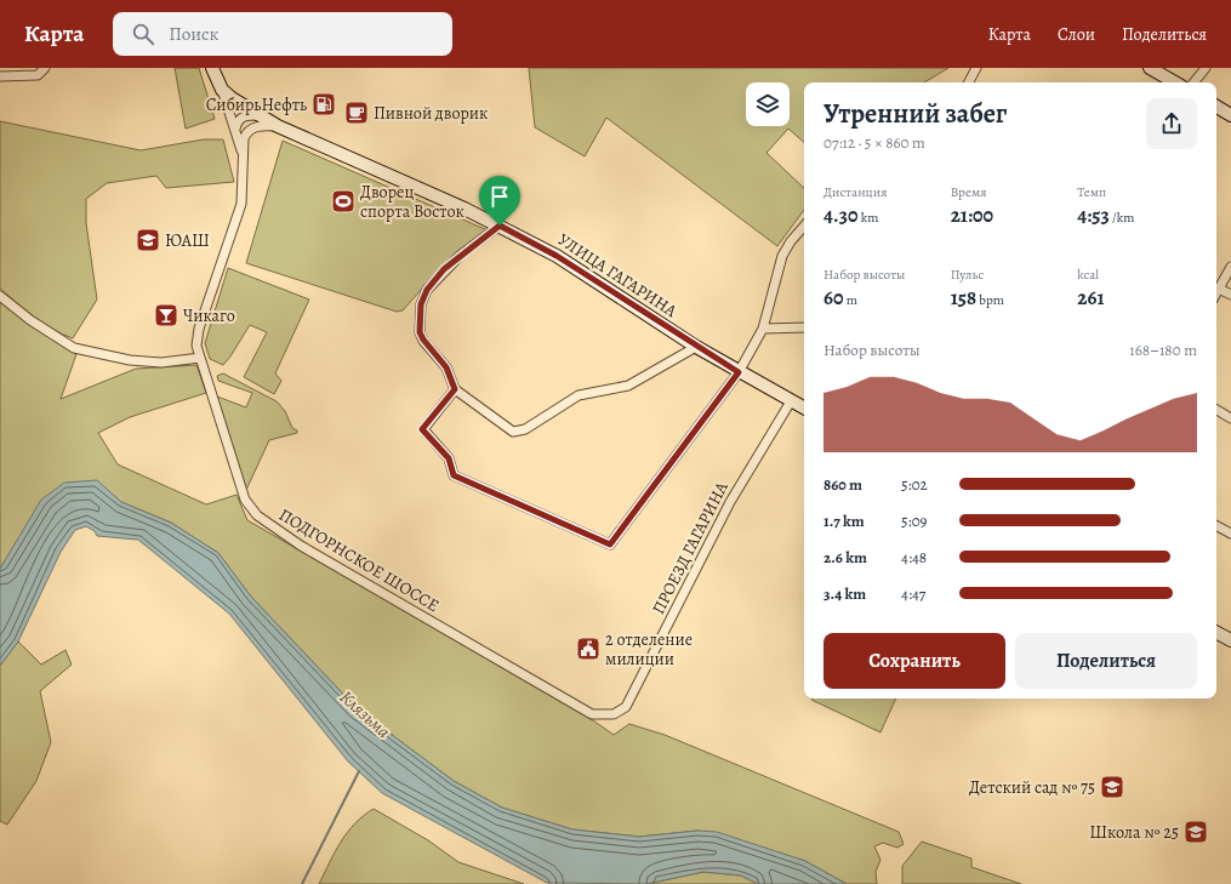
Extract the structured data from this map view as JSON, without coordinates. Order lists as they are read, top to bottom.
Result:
{
  "streets": {
    "main road": ["УЛИЦА ГАГАРИНА"],
    "street": ["ПРОЕЗД ГАГАРИНА", "ПОДГОРНСКОЕ ШОССЕ"]
  },
  "crossings": [
    ["УЛИЦА ГАГАРИНА", "ПРОЕЗД ГАГАРИНА"],
    ["ПРОЕЗД ГАГАРИНА", "ПОДГОРНСКОЕ ШОССЕ"]
  ],
  "water": ["Клязьма"],
  "places": {
    "fuel station": ["СибирьНефть"],
    "cafe": ["Пивной дворик"],
    "sports": ["Дворец спорта Восток"],
    "school or university": ["ЮАШ", "Детский сад № 75", "Школа № 25"],
    "bar": ["Чикаго"],
    "public building": ["2 отделение милиции"]
  },
  "page": {
    "header": "Карта",
    "search": "Поиск",
    "nav": ["Карта", "Слои", "Поделиться"],
    "heading": ["Утренний забег", "07:12 · 5 × 860 m"],
    "stats": [
      ["Дистанция", "4.30 km"],
      ["Время", "21:00"],
      ["Темп", "4:53 /km"],
      ["Набор высоты", "60 m"],
      ["Пульс", "158 bpm"],
      ["kcal", "261"]
    ],
    "chart": ["Набор высоты", "168–180 m"],
    "list": [
      {
        "name": "860 m",
        "note": "5:02"
      },
      {
        "name": "1.7 km",
        "note": "5:09"
      },
      {
        "name": "2.6 km",
        "note": "4:48"
      },
      {
        "name": "3.4 km",
        "note": "4:47"
      }
    ],
    "buttons": ["Сохранить", "Поделиться"]
  }
}
